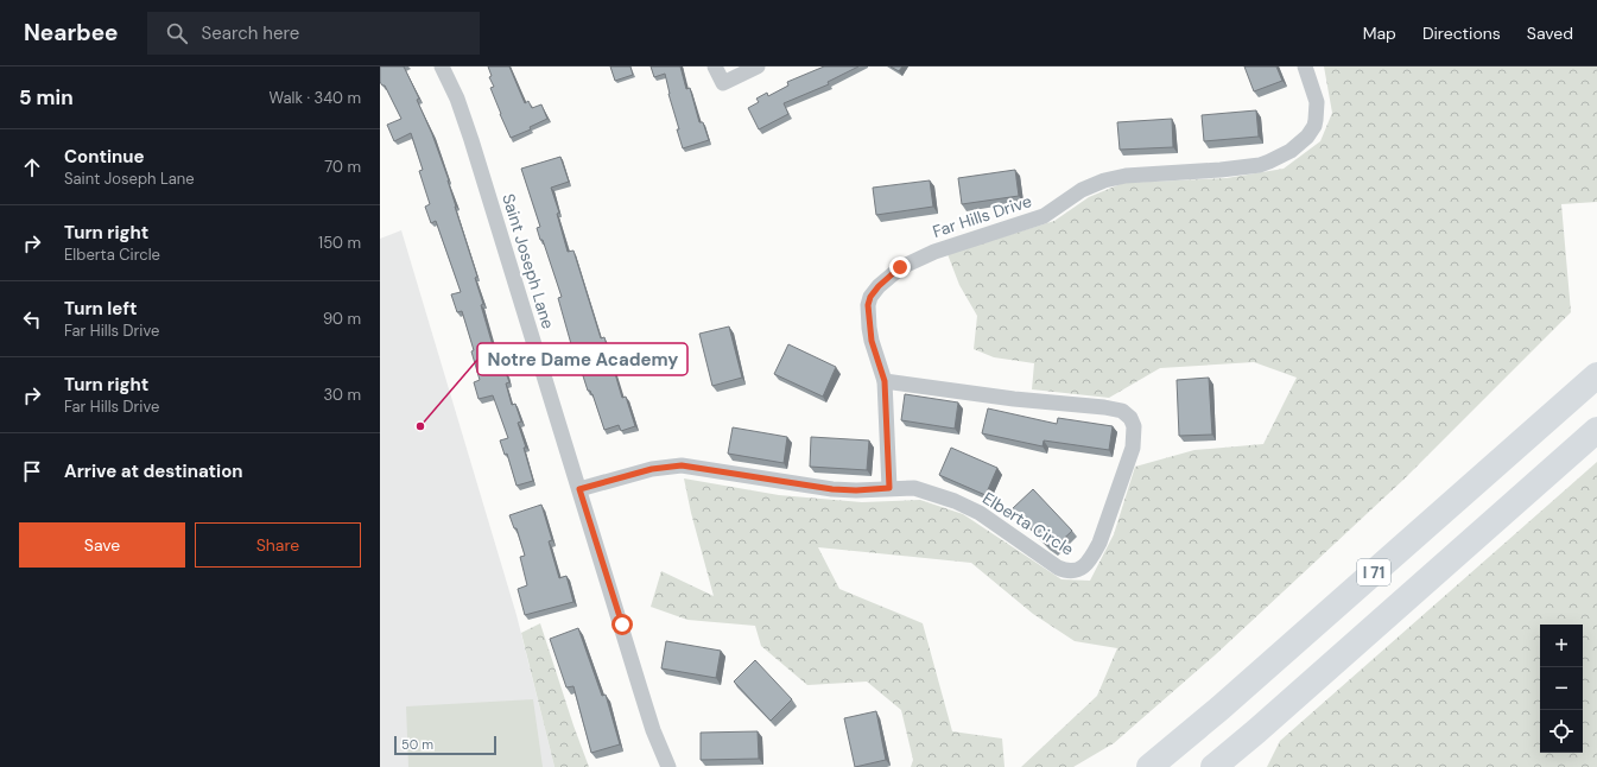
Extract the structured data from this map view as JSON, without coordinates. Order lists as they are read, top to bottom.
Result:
{
  "streets": {
    "highway": ["I 71"],
    "street": ["Far Hills Drive", "Saint Joseph Lane", "Elberta Circle"]
  },
  "crossings": [
    ["Far Hills Drive", "Elberta Circle"],
    ["Saint Joseph Lane", "Elberta Circle"]
  ],
  "places": ["Notre Dame Academy"],
  "scale_bar": "50 m",
  "page": {
    "header": "Nearbee",
    "search": "Search here",
    "nav": ["Map", "Directions", "Saved"],
    "heading": ["5 min", "Walk · 340 m"],
    "list": [
      ["Continue", "Saint Joseph Lane", "70 m"],
      ["Turn right", "Elberta Circle", "150 m"],
      ["Turn left", "Far Hills Drive", "90 m"],
      ["Turn right", "Far Hills Drive", "30 m"],
      "Arrive at destination"
    ],
    "buttons": ["Save", "Share"],
    "map_buttons": ["+", "−"],
    "scale": "50 m"
  }
}
